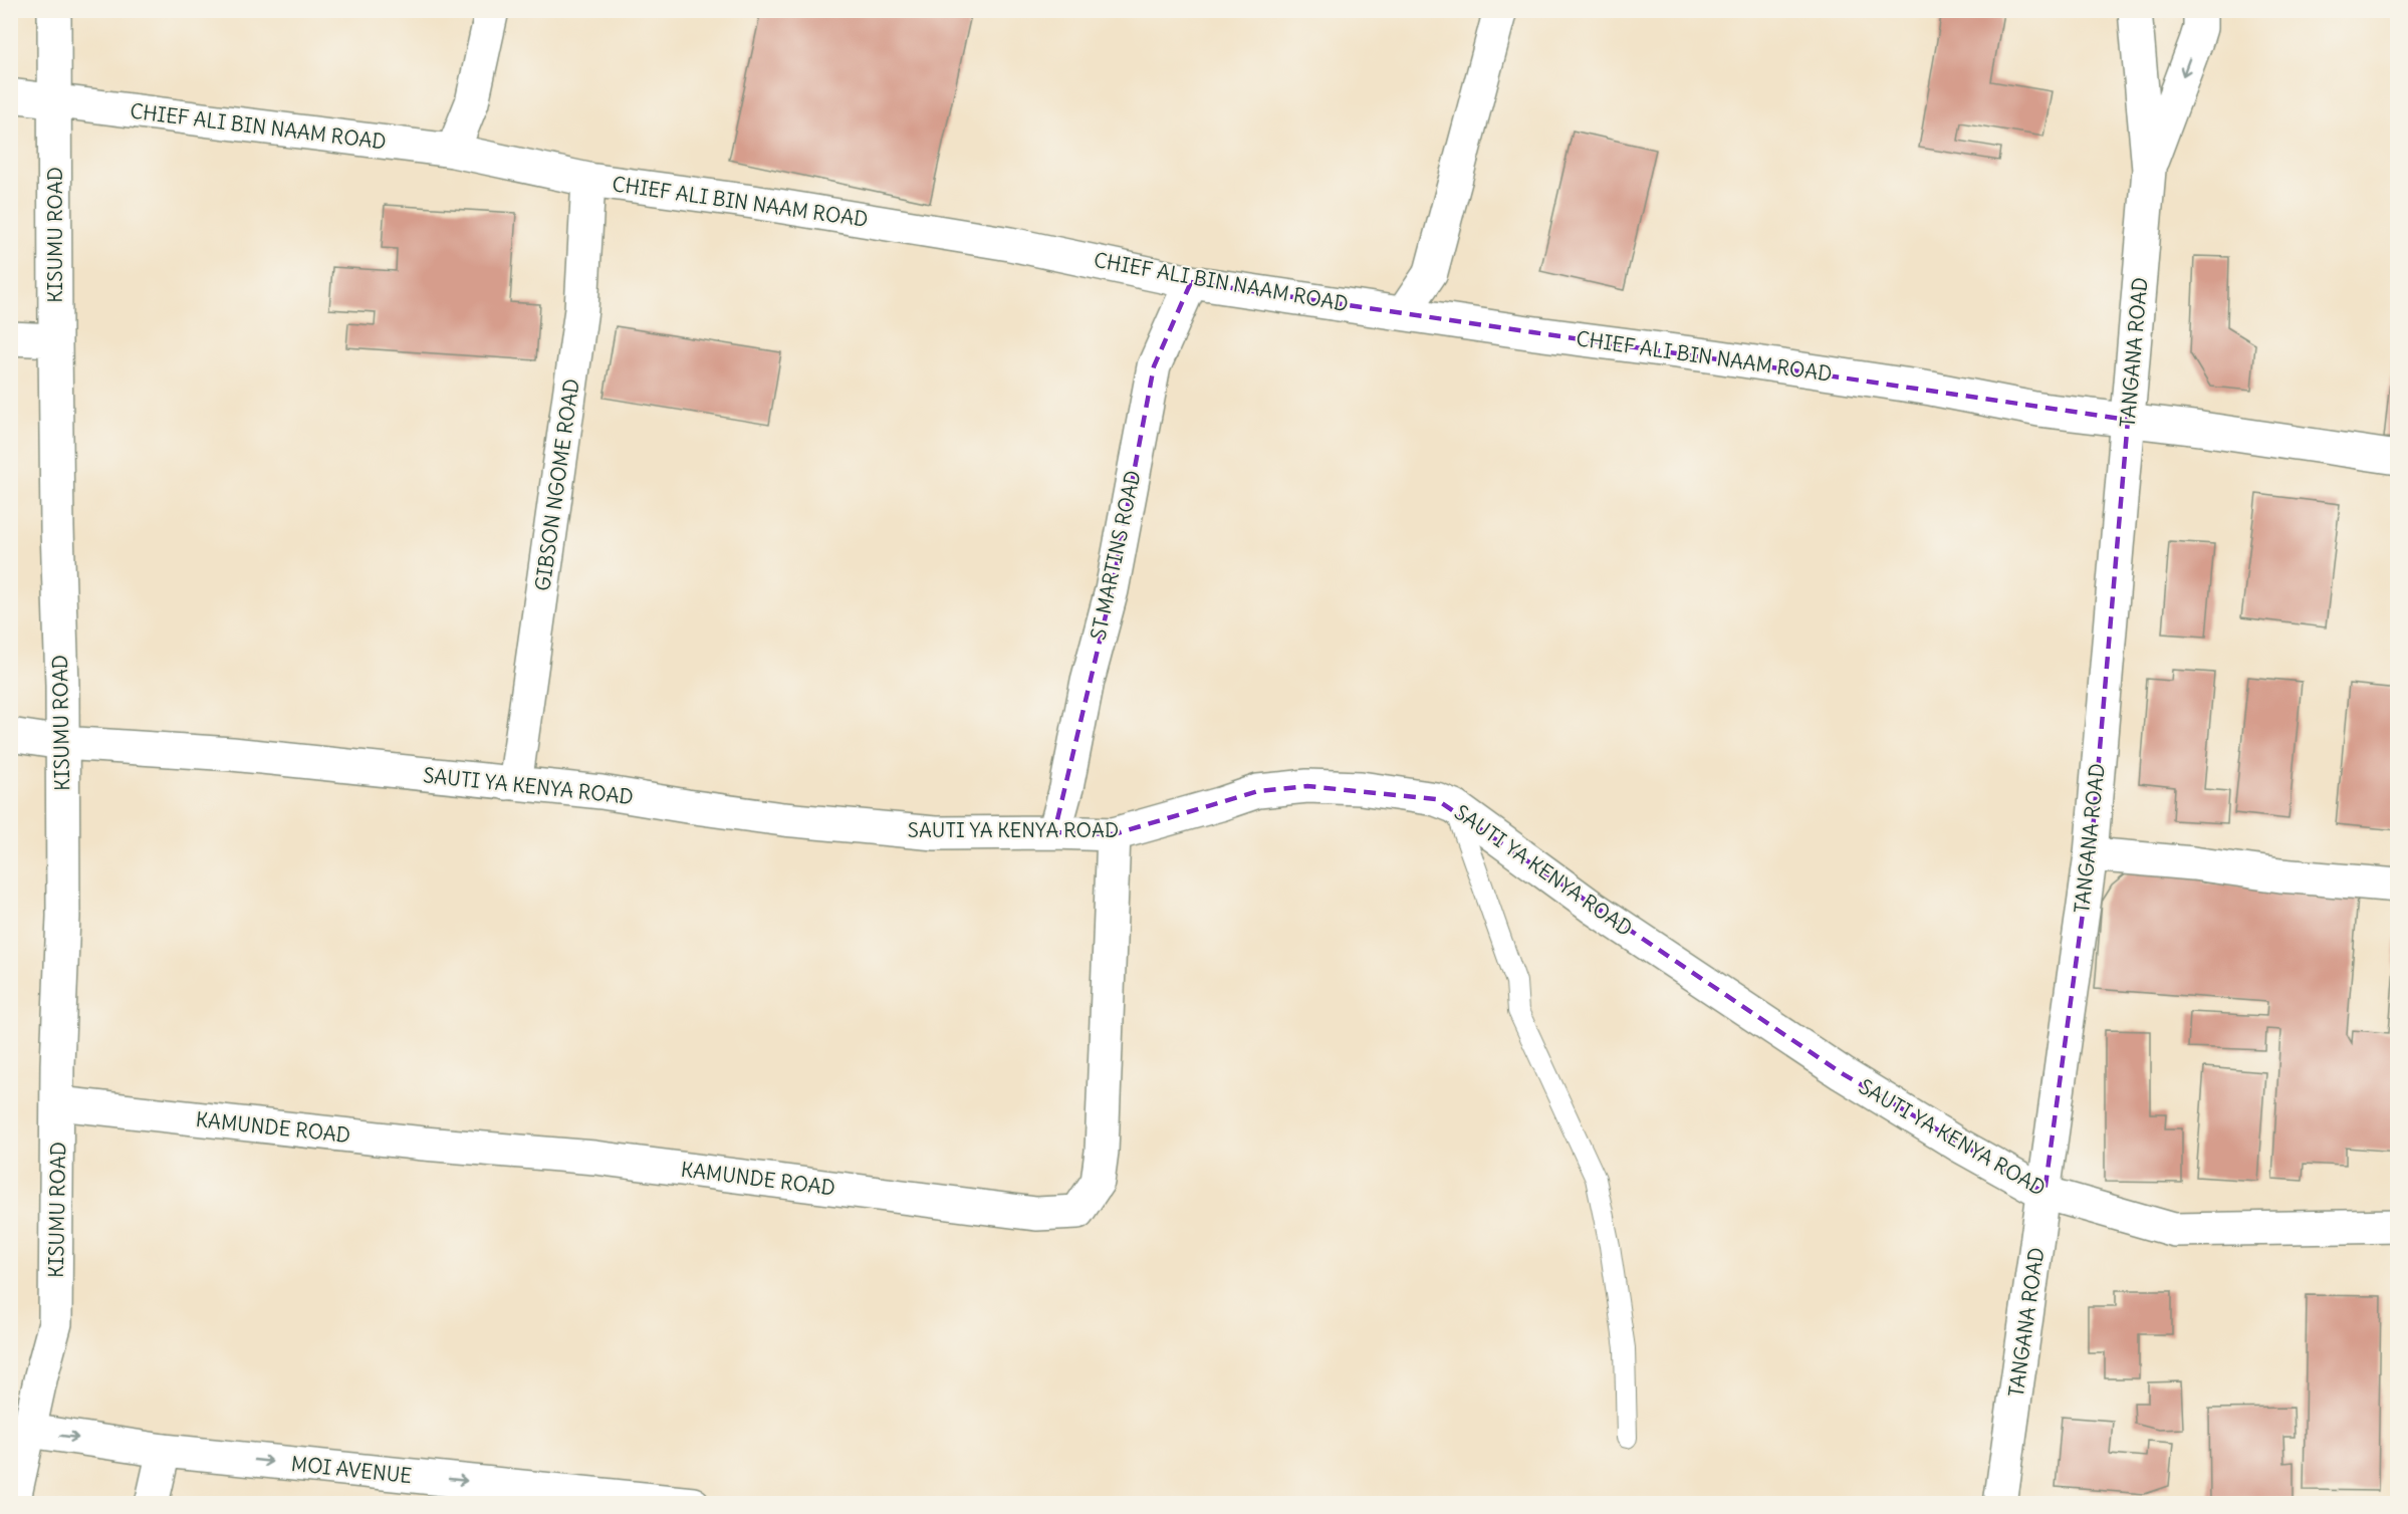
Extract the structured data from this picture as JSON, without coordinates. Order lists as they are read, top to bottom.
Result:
{
  "streets": {
    "street": [
      "CHIEF ALI BIN NAAM ROAD",
      "KISUMU ROAD",
      "TANGANA ROAD",
      "GIBSON NGOME ROAD",
      "ST MARTINS ROAD",
      "SAUTI YA KENYA ROAD",
      "KAMUNDE ROAD",
      "MOI AVENUE"
    ]
  },
  "crossings": [
    ["CHIEF ALI BIN NAAM ROAD", "KISUMU ROAD"],
    ["CHIEF ALI BIN NAAM ROAD", "TANGANA ROAD"],
    ["CHIEF ALI BIN NAAM ROAD", "GIBSON NGOME ROAD"],
    ["CHIEF ALI BIN NAAM ROAD", "ST MARTINS ROAD"],
    ["KISUMU ROAD", "SAUTI YA KENYA ROAD"],
    ["KISUMU ROAD", "KAMUNDE ROAD"],
    ["KISUMU ROAD", "MOI AVENUE"],
    ["TANGANA ROAD", "SAUTI YA KENYA ROAD"],
    ["GIBSON NGOME ROAD", "SAUTI YA KENYA ROAD"],
    ["ST MARTINS ROAD", "SAUTI YA KENYA ROAD"],
    ["SAUTI YA KENYA ROAD", "KAMUNDE ROAD"]
  ],
  "one_way": ["MOI AVENUE"]
}
